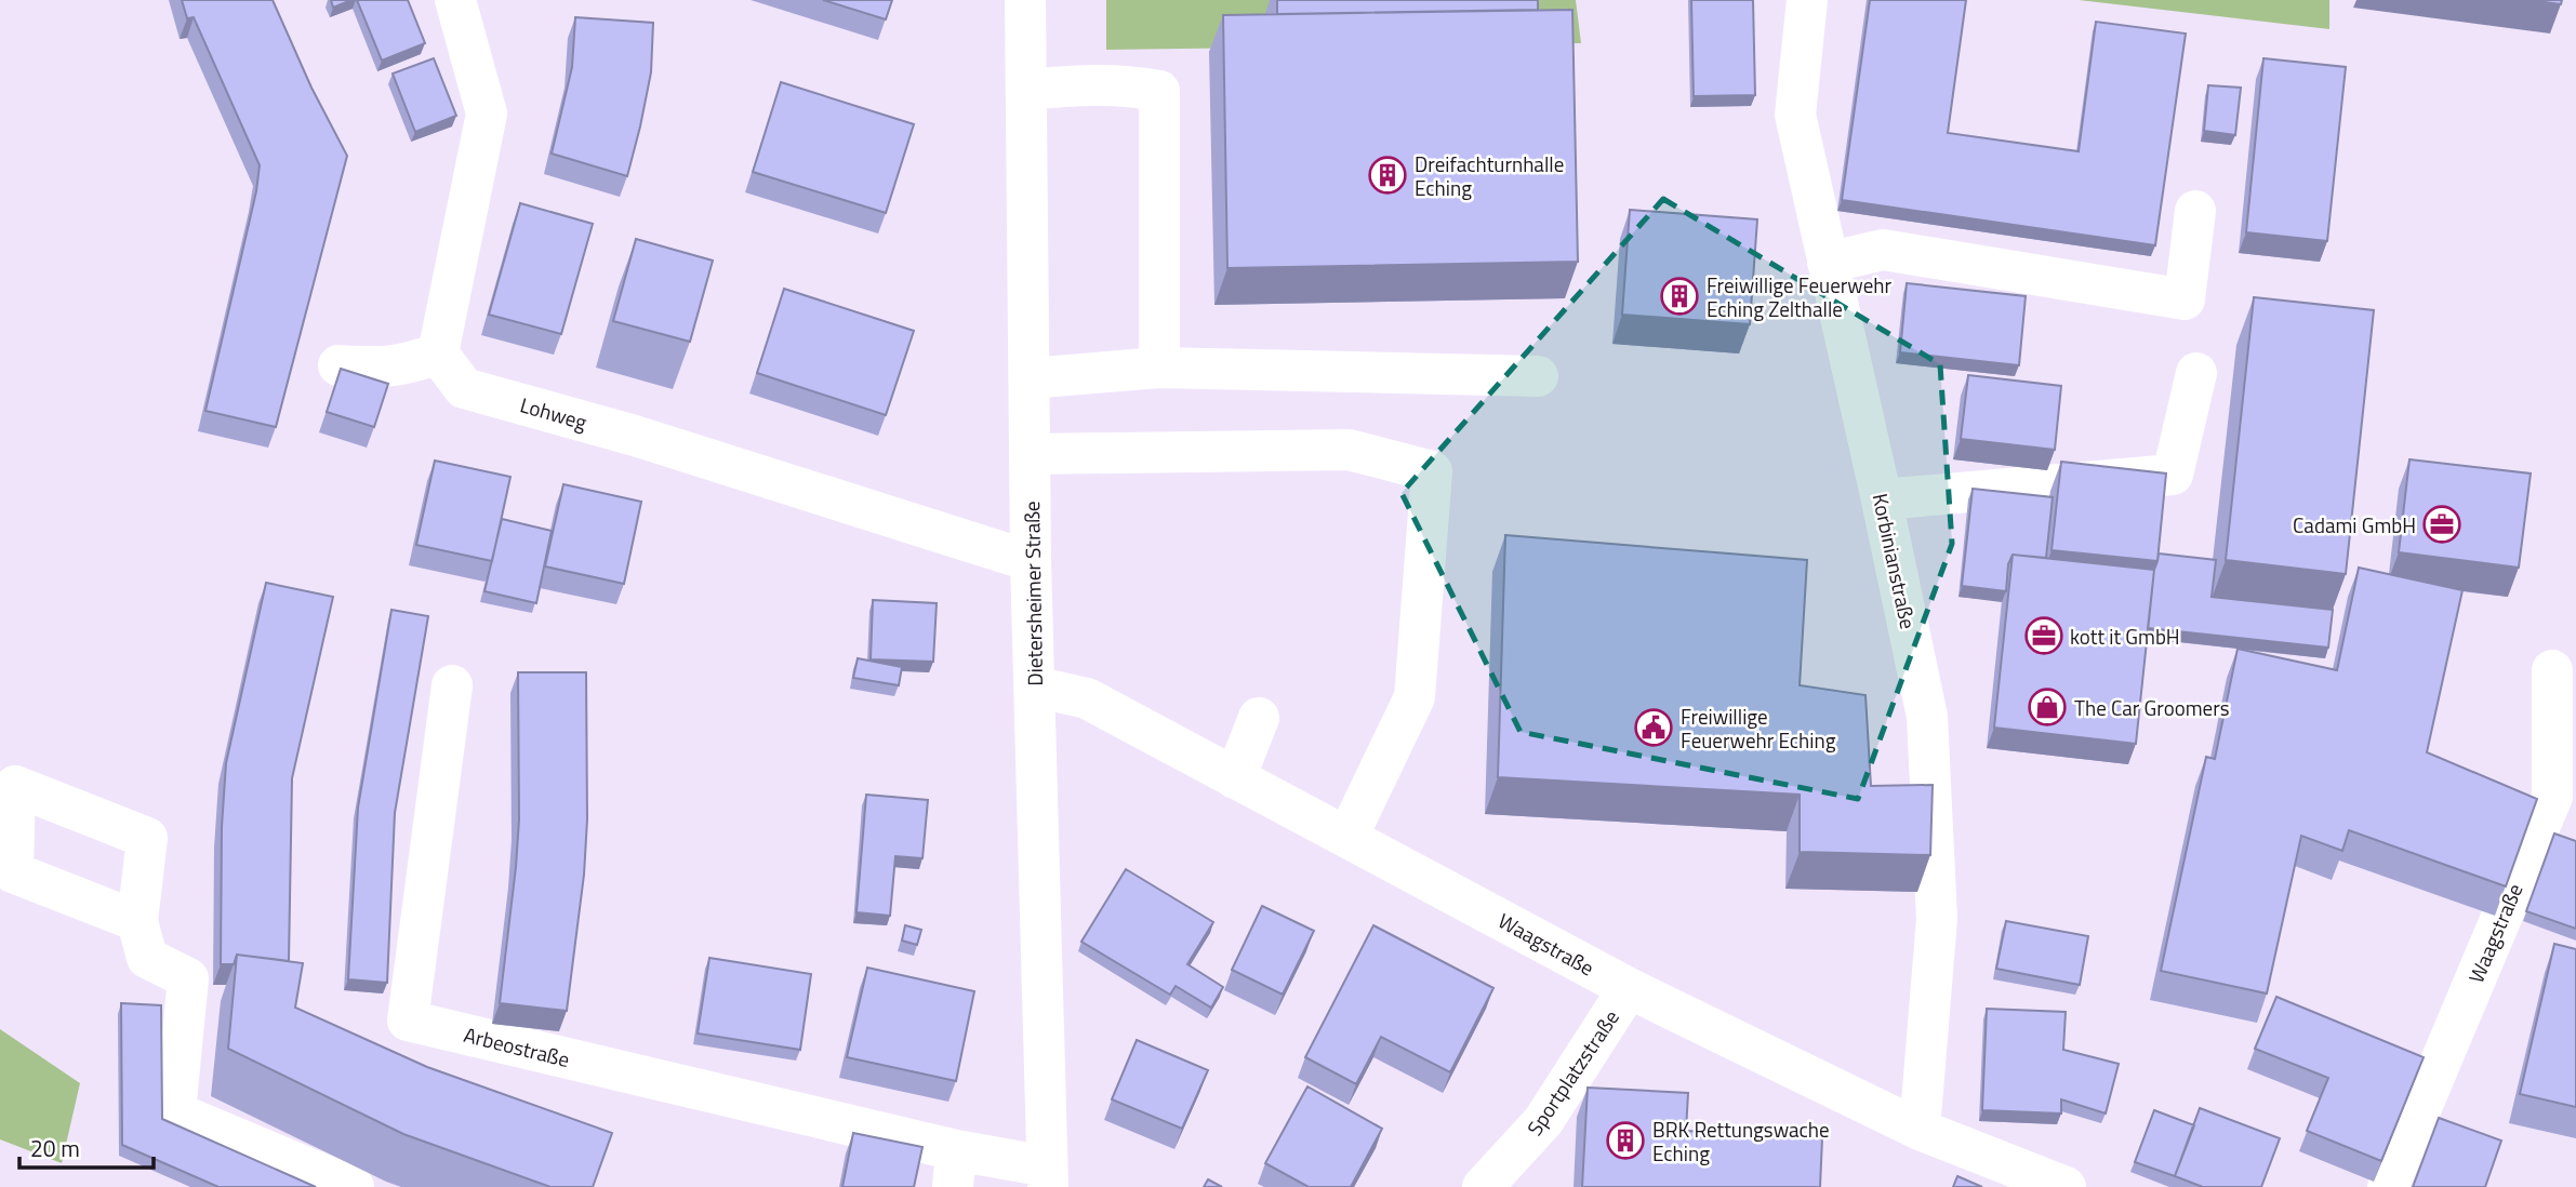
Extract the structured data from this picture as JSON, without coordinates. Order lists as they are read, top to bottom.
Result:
{
  "streets": {
    "street": [
      "Lohweg",
      "Korbinianstraße",
      "Dietersheimer Straße",
      "Waagstraße",
      "Arbeostraße",
      "Sportplatzstraße"
    ]
  },
  "crossings": [
    ["Lohweg", "Dietersheimer Straße"],
    ["Korbinianstraße", "Waagstraße"],
    ["Dietersheimer Straße", "Waagstraße"],
    ["Dietersheimer Straße", "Arbeostraße"],
    ["Waagstraße", "Sportplatzstraße"]
  ],
  "places": {
    "building": ["Dreifachturnhalle Eching", "Freiwillige Feuerwehr Eching Zelthalle", "BRK Rettungswache Eching"],
    "office": ["Cadami GmbH", "kott it GmbH"],
    "shop": ["The Car Groomers"],
    "public building": ["Freiwillige Feuerwehr Eching"]
  },
  "scale_bar": "20 m"
}
